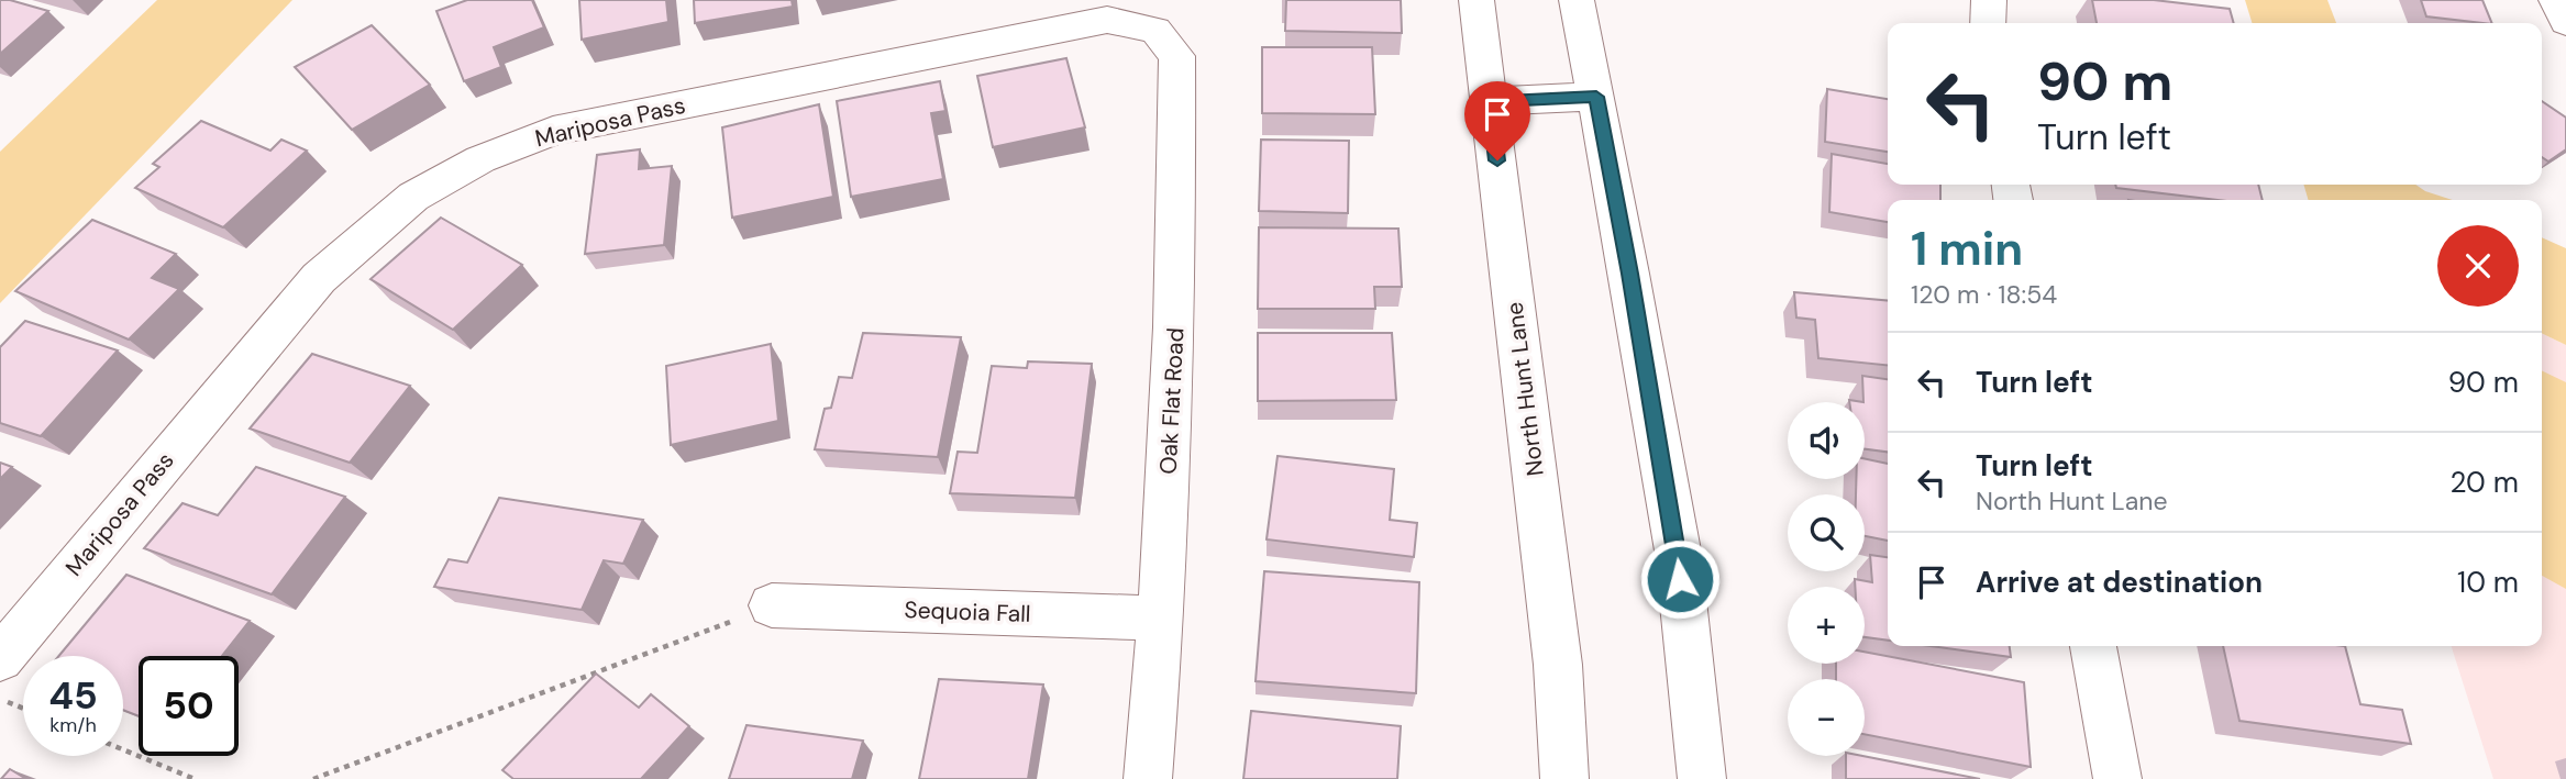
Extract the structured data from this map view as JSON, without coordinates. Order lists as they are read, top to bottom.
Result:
{
  "streets": {
    "street": [
      "Mariposa Pass",
      "North Hunt Lane",
      "Oak Flat Road",
      "Sequoia Fall"
    ]
  },
  "crossings": [
    ["Mariposa Pass", "Oak Flat Road"],
    ["Oak Flat Road", "Sequoia Fall"]
  ],
  "page": {
    "turn": ["90 m", "Turn left"],
    "heading": ["1 min", "120 m · 18:54"],
    "list": [
      {
        "name": "Turn left",
        "value": "90 m"
      },
      {
        "name": "Turn left",
        "note": "North Hunt Lane",
        "value": "20 m"
      },
      {
        "name": "Arrive at destination",
        "value": "10 m"
      }
    ],
    "map_buttons": ["+", "−"],
    "speed": "45 km/h",
    "limit": "50"
  }
}
